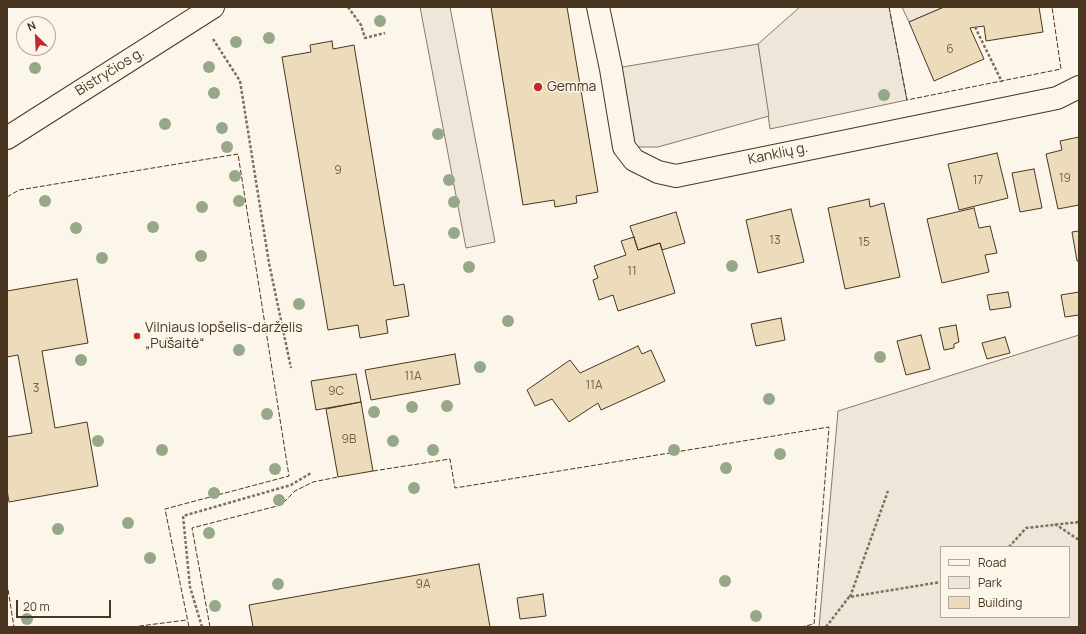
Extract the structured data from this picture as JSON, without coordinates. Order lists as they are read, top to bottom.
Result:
{
  "streets": {
    "street": ["Bistryčios g.", "Kanklių g."]
  },
  "places": ["Gemma", "Vilniaus lopšelis-darželis „Pušaitė“"],
  "house_numbers": [
    "6",
    "9",
    "19",
    "17",
    "13",
    "15",
    "11",
    "11A",
    "11A",
    "3",
    "9C",
    "9B",
    "9A"
  ],
  "legend": ["Road", "Park", "Building"],
  "scale_bar": "20 m",
  "north": "top left"
}
